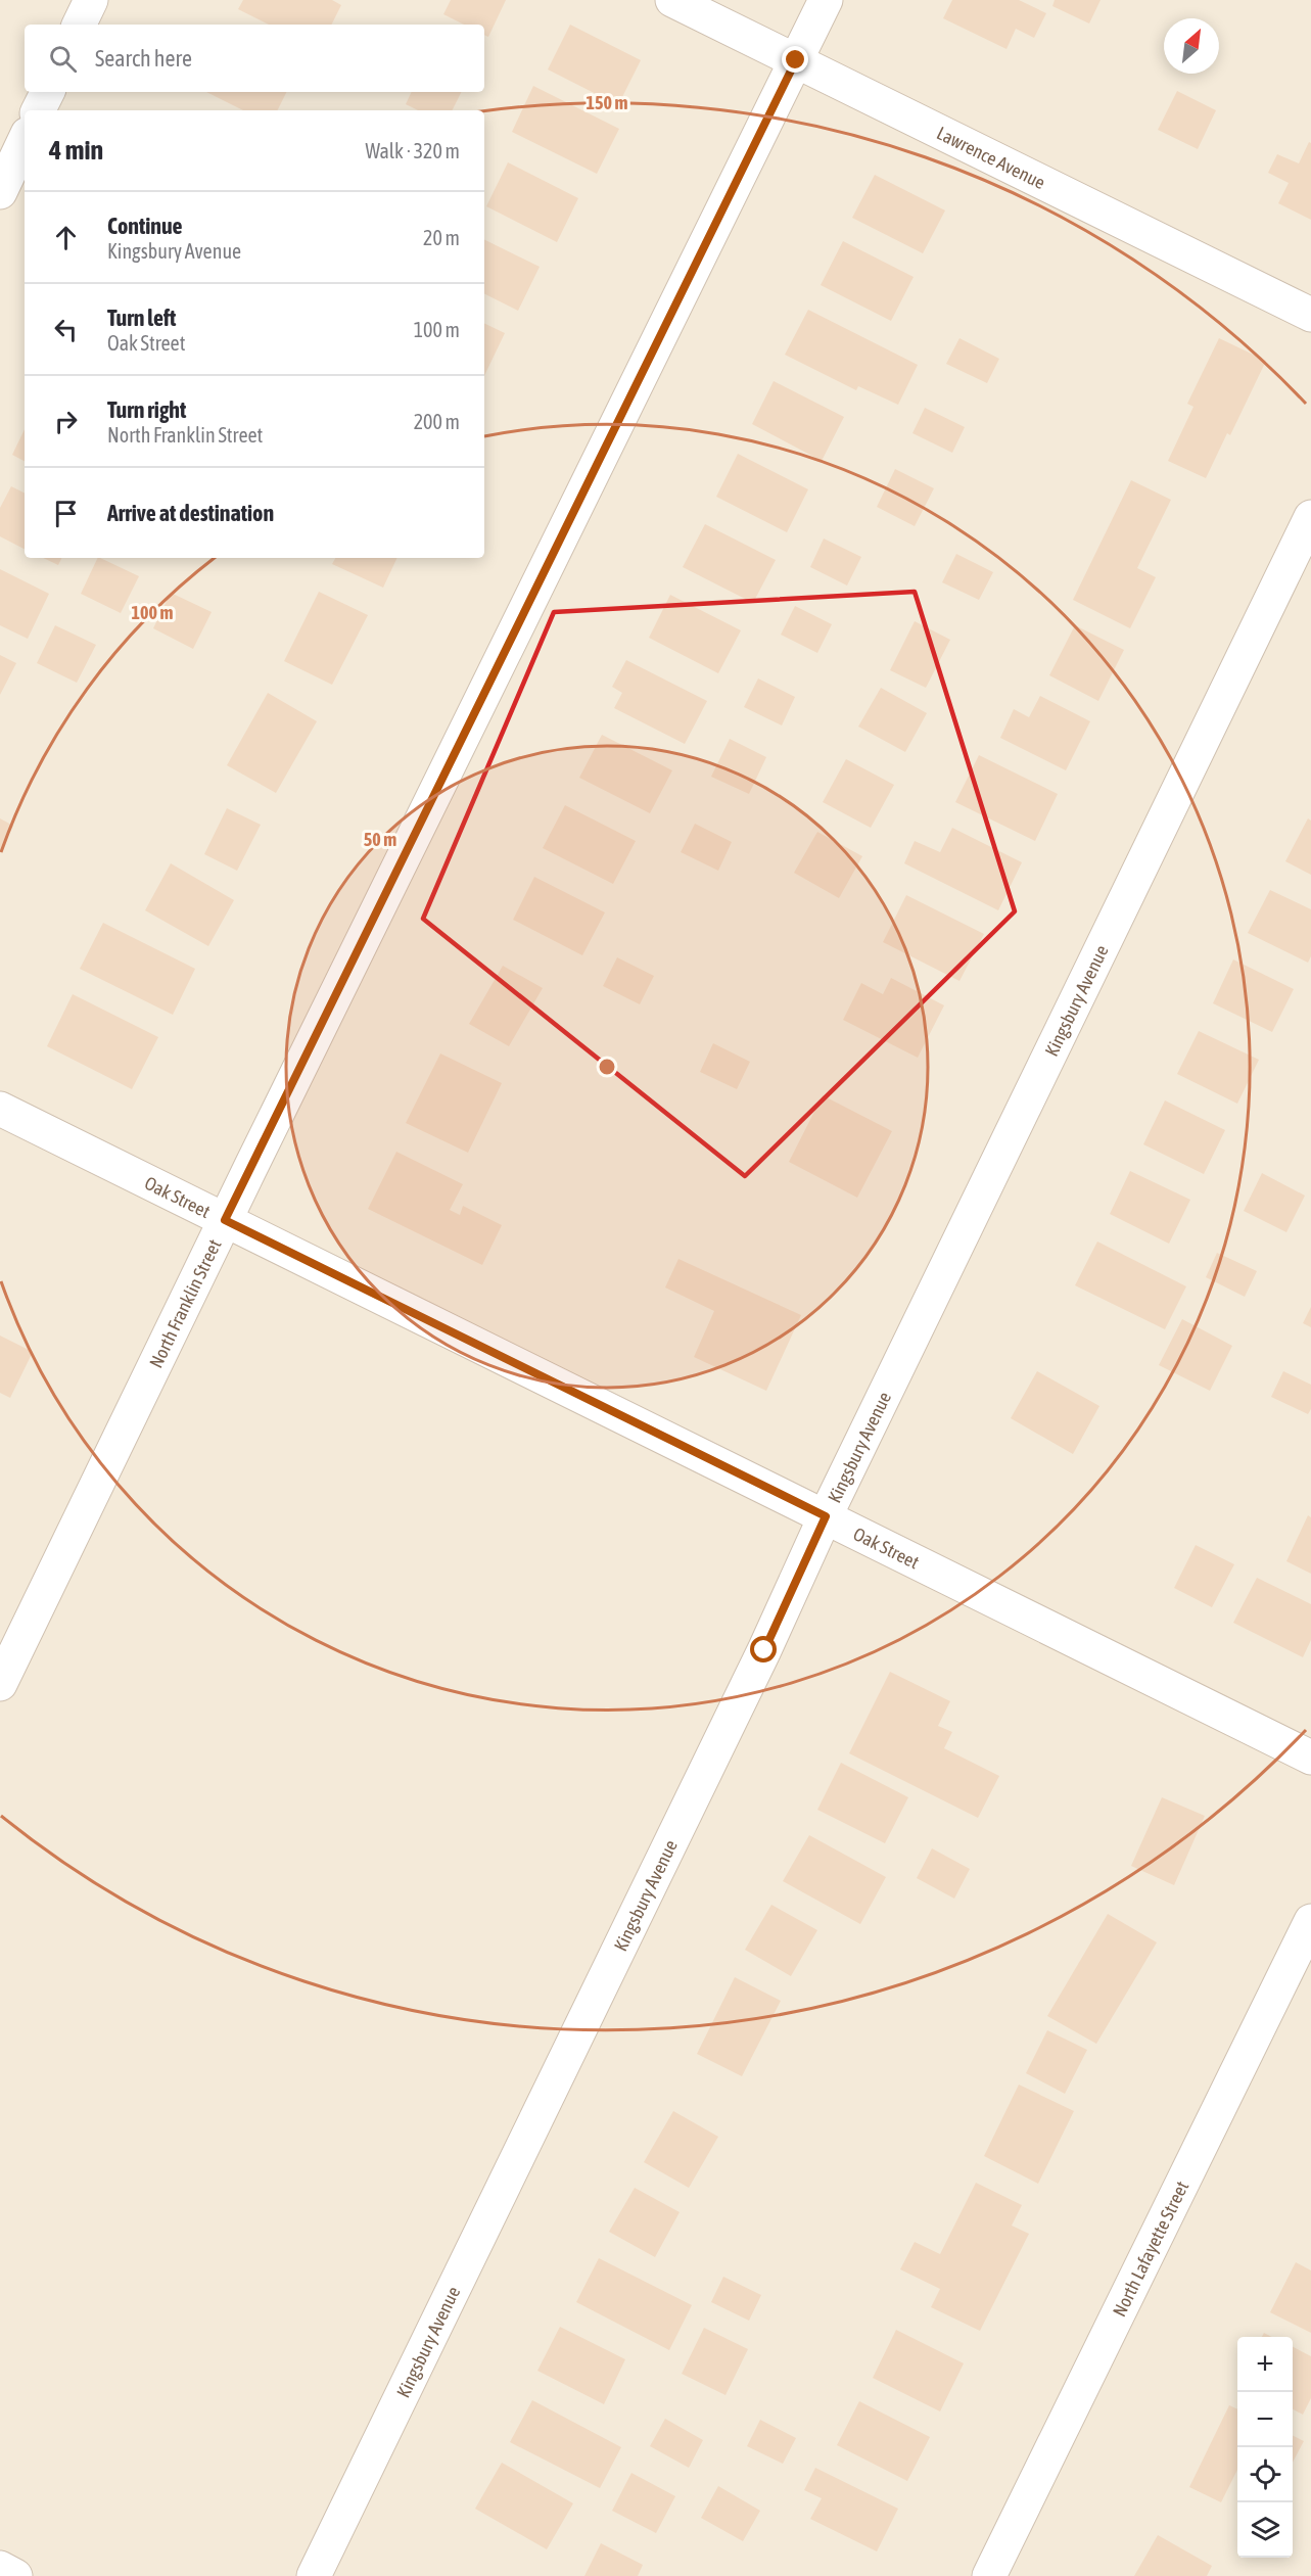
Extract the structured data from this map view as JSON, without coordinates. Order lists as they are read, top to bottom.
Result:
{
  "streets": {
    "street": [
      "Lawrence Avenue",
      "Kingsbury Avenue",
      "Oak Street",
      "North Franklin Street",
      "North Lafayette Street"
    ]
  },
  "crossings": [
    ["Lawrence Avenue", "North Franklin Street"],
    ["Kingsbury Avenue", "Oak Street"],
    ["Oak Street", "North Franklin Street"]
  ],
  "north": "top right",
  "page": {
    "search": "Search here",
    "heading": ["4 min", "Walk · 320 m"],
    "list": [
      ["Continue", "Kingsbury Avenue", "20 m"],
      ["Turn left", "Oak Street", "100 m"],
      ["Turn right", "North Franklin Street", "200 m"],
      "Arrive at destination"
    ],
    "map_buttons": ["+", "−"]
  },
  "rings": ["150 m", "100 m", "50 m"]
}
